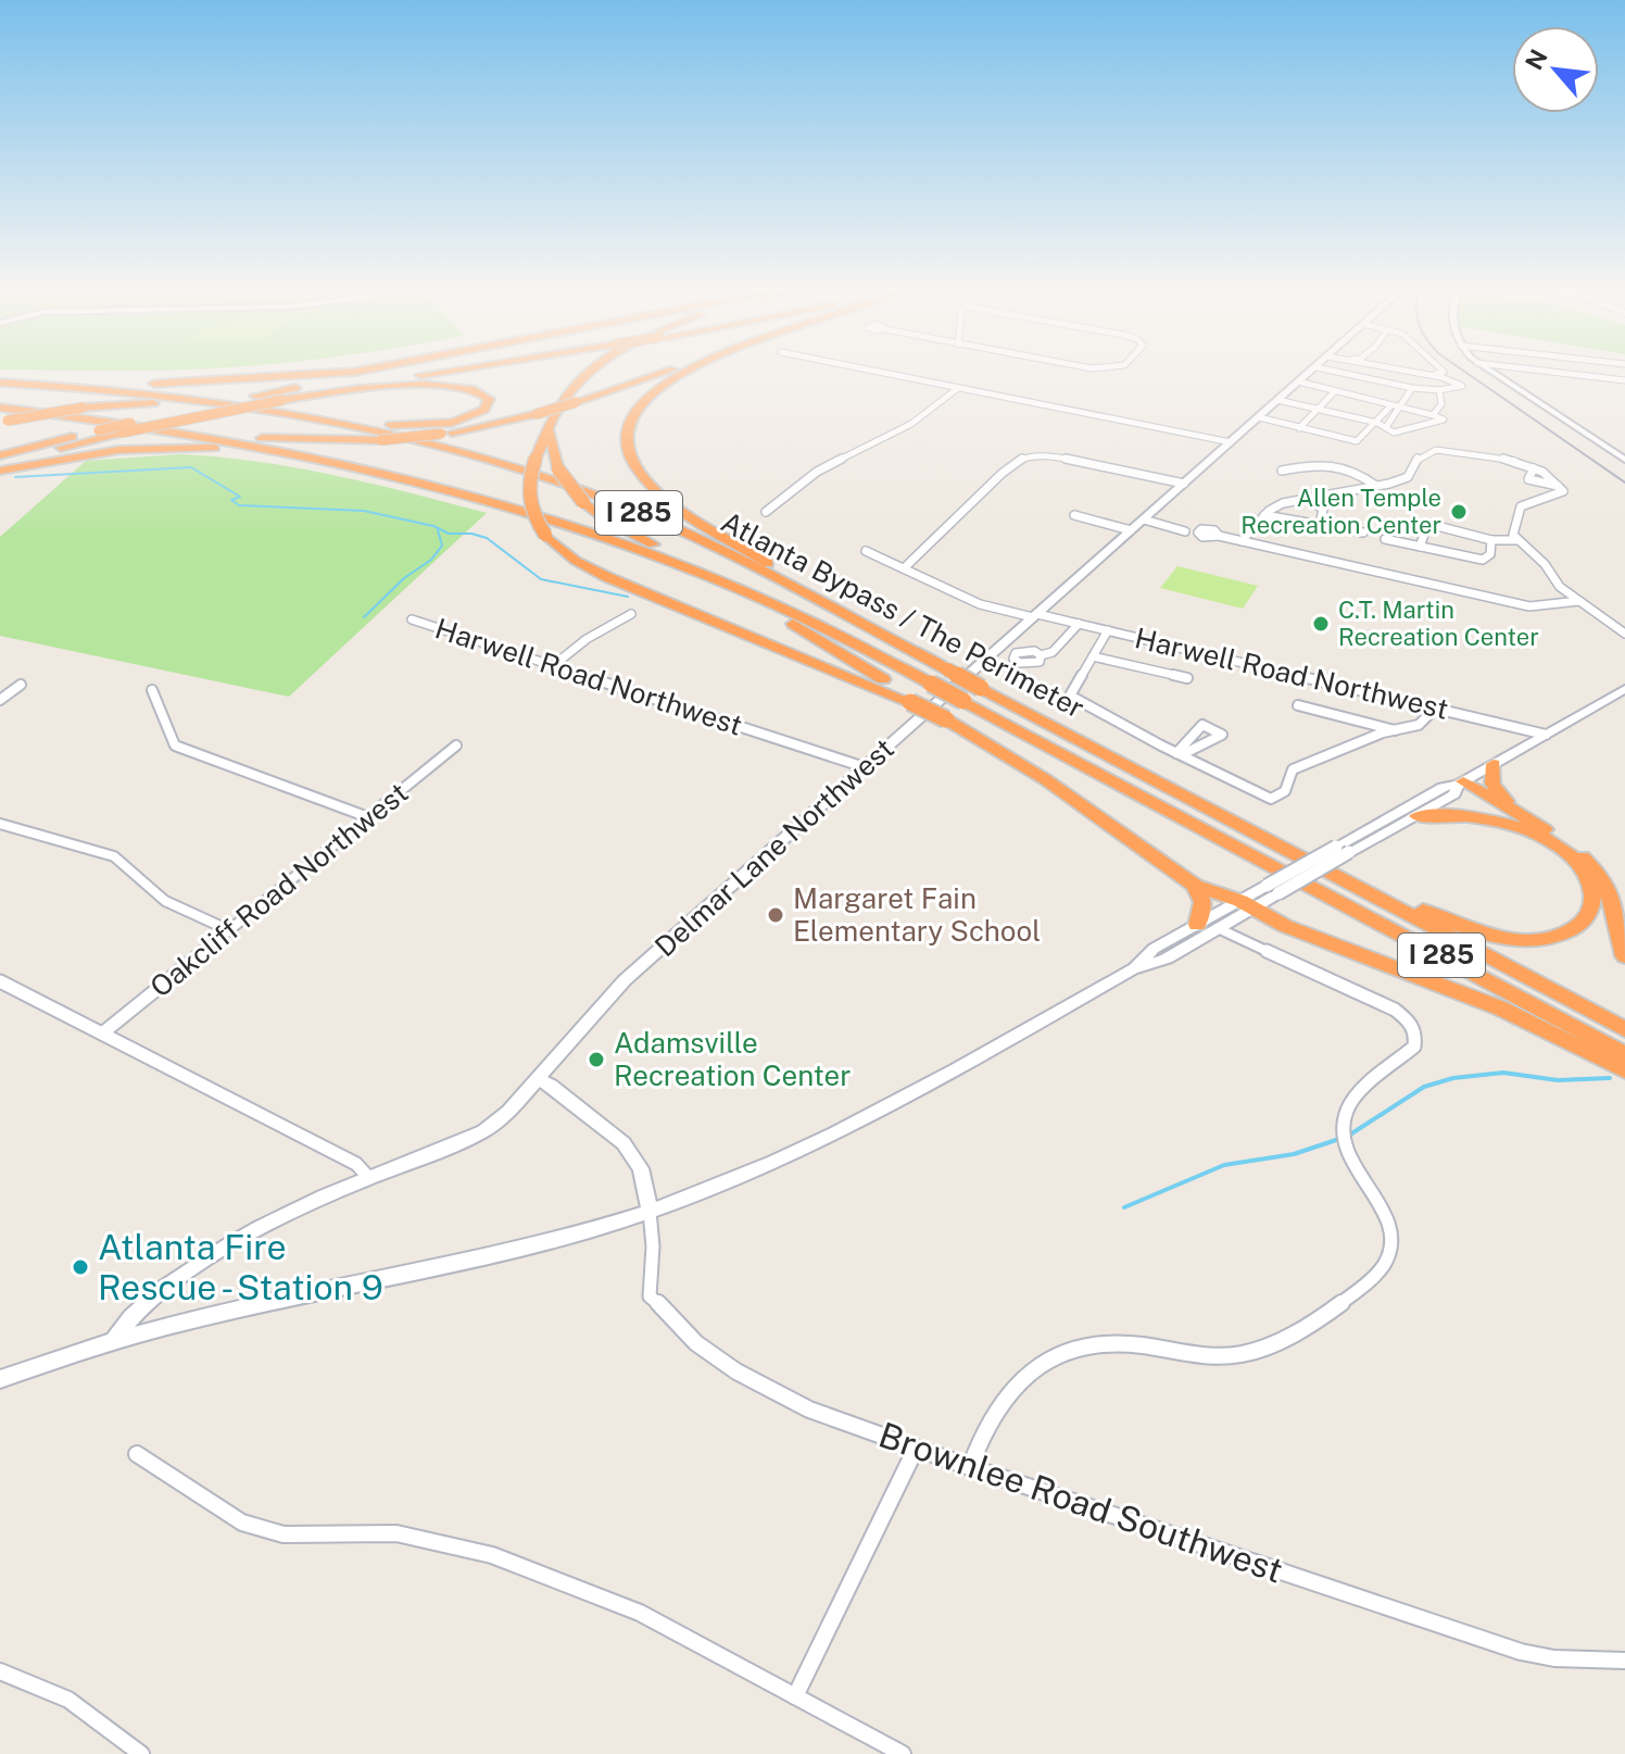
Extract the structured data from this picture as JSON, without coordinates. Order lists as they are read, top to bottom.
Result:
{
  "streets": {
    "highway": ["I 285", "Atlanta Bypass / The Perimeter"],
    "main road": ["Delmar Lane Northwest"],
    "street": ["Harwell Road Northwest", "Oakcliff Road Northwest", "Brownlee Road Southwest"]
  },
  "crossings": [
    ["Harwell Road Northwest", "Delmar Lane Northwest"]
  ],
  "places": [
    "Allen Temple Recreation Center",
    "C.T. Martin Recreation Center",
    "Margaret Fain Elementary School",
    "Adamsville Recreation Center",
    "Atlanta Fire Rescue - Station 9"
  ],
  "north": "top left"
}
